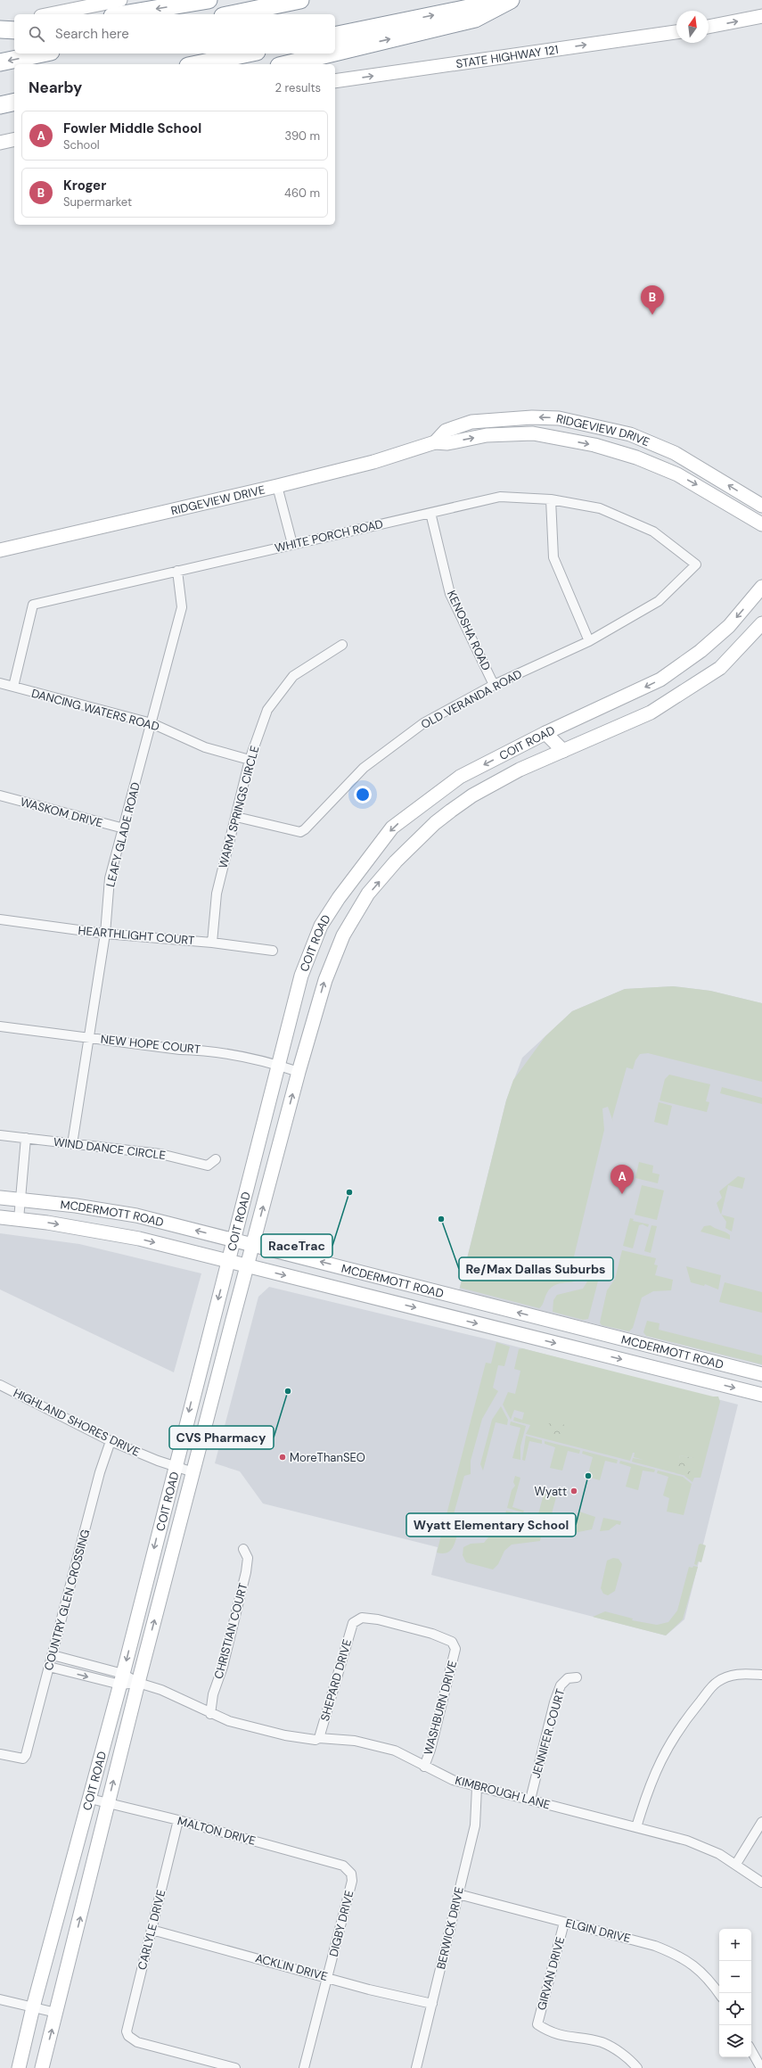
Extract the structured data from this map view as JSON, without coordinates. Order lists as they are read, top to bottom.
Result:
{
  "streets": {
    "main road": [
      "STATE HIGHWAY 121",
      "RIDGEVIEW DRIVE",
      "COIT ROAD",
      "MCDERMOTT ROAD"
    ],
    "street": [
      "WHITE PORCH ROAD",
      "KENOSHA ROAD",
      "OLD VERANDA ROAD",
      "DANCING WATERS ROAD",
      "WARM SPRINGS CIRCLE",
      "WASKOM DRIVE",
      "LEAFY GLADE ROAD",
      "HEARTHLIGHT COURT",
      "NEW HOPE COURT",
      "WIND DANCE CIRCLE",
      "HIGHLAND SHORES DRIVE",
      "COUNTRY GLEN CROSSING",
      "CHRISTIAN COURT",
      "SHEPARD DRIVE",
      "WASHBURN DRIVE",
      "JENNIFER COURT",
      "KIMBROUGH LANE",
      "MALTON DRIVE",
      "DIGBY DRIVE",
      "BERWICK DRIVE",
      "CARLYLE DRIVE",
      "ELGIN DRIVE",
      "ACKLIN DRIVE",
      "GIRVAN DRIVE"
    ]
  },
  "crossings": [
    ["WHITE PORCH ROAD", "KENOSHA ROAD"],
    ["WHITE PORCH ROAD", "OLD VERANDA ROAD"],
    ["WHITE PORCH ROAD", "DANCING WATERS ROAD"],
    ["WHITE PORCH ROAD", "LEAFY GLADE ROAD"],
    ["KENOSHA ROAD", "OLD VERANDA ROAD"],
    ["OLD VERANDA ROAD", "WARM SPRINGS CIRCLE"],
    ["DANCING WATERS ROAD", "WARM SPRINGS CIRCLE"],
    ["DANCING WATERS ROAD", "LEAFY GLADE ROAD"],
    ["COIT ROAD", "NEW HOPE COURT"],
    ["COIT ROAD", "MCDERMOTT ROAD"],
    ["COIT ROAD", "HIGHLAND SHORES DRIVE"],
    ["COIT ROAD", "KIMBROUGH LANE"],
    ["COIT ROAD", "MALTON DRIVE"],
    ["WARM SPRINGS CIRCLE", "HEARTHLIGHT COURT"],
    ["WASKOM DRIVE", "LEAFY GLADE ROAD"],
    ["LEAFY GLADE ROAD", "HEARTHLIGHT COURT"],
    ["LEAFY GLADE ROAD", "NEW HOPE COURT"],
    ["LEAFY GLADE ROAD", "WIND DANCE CIRCLE"],
    ["HIGHLAND SHORES DRIVE", "COUNTRY GLEN CROSSING"],
    ["CHRISTIAN COURT", "KIMBROUGH LANE"],
    ["SHEPARD DRIVE", "WASHBURN DRIVE"],
    ["SHEPARD DRIVE", "KIMBROUGH LANE"],
    ["WASHBURN DRIVE", "KIMBROUGH LANE"],
    ["JENNIFER COURT", "KIMBROUGH LANE"],
    ["KIMBROUGH LANE", "BERWICK DRIVE"],
    ["MALTON DRIVE", "DIGBY DRIVE"],
    ["MALTON DRIVE", "CARLYLE DRIVE"],
    ["DIGBY DRIVE", "ACKLIN DRIVE"],
    ["BERWICK DRIVE", "ELGIN DRIVE"],
    ["BERWICK DRIVE", "ACKLIN DRIVE"],
    ["CARLYLE DRIVE", "ACKLIN DRIVE"],
    ["ELGIN DRIVE", "GIRVAN DRIVE"]
  ],
  "one_way": ["STATE HIGHWAY 121"],
  "places": [
    "RaceTrac",
    "Re/Max Dallas Suburbs",
    "CVS Pharmacy",
    "MoreThanSEO",
    "Wyatt Elementary School",
    "Wyatt"
  ],
  "north": "top",
  "page": {
    "search": "Search here",
    "heading": ["Nearby", "2 results"],
    "list": [
      {
        "mark": "A",
        "name": "Fowler Middle School",
        "note": "School",
        "value": "390 m"
      },
      {
        "mark": "B",
        "name": "Kroger",
        "note": "Supermarket",
        "value": "460 m"
      }
    ],
    "pins": ["B", "A"],
    "map_buttons": ["+", "−"]
  }
}
